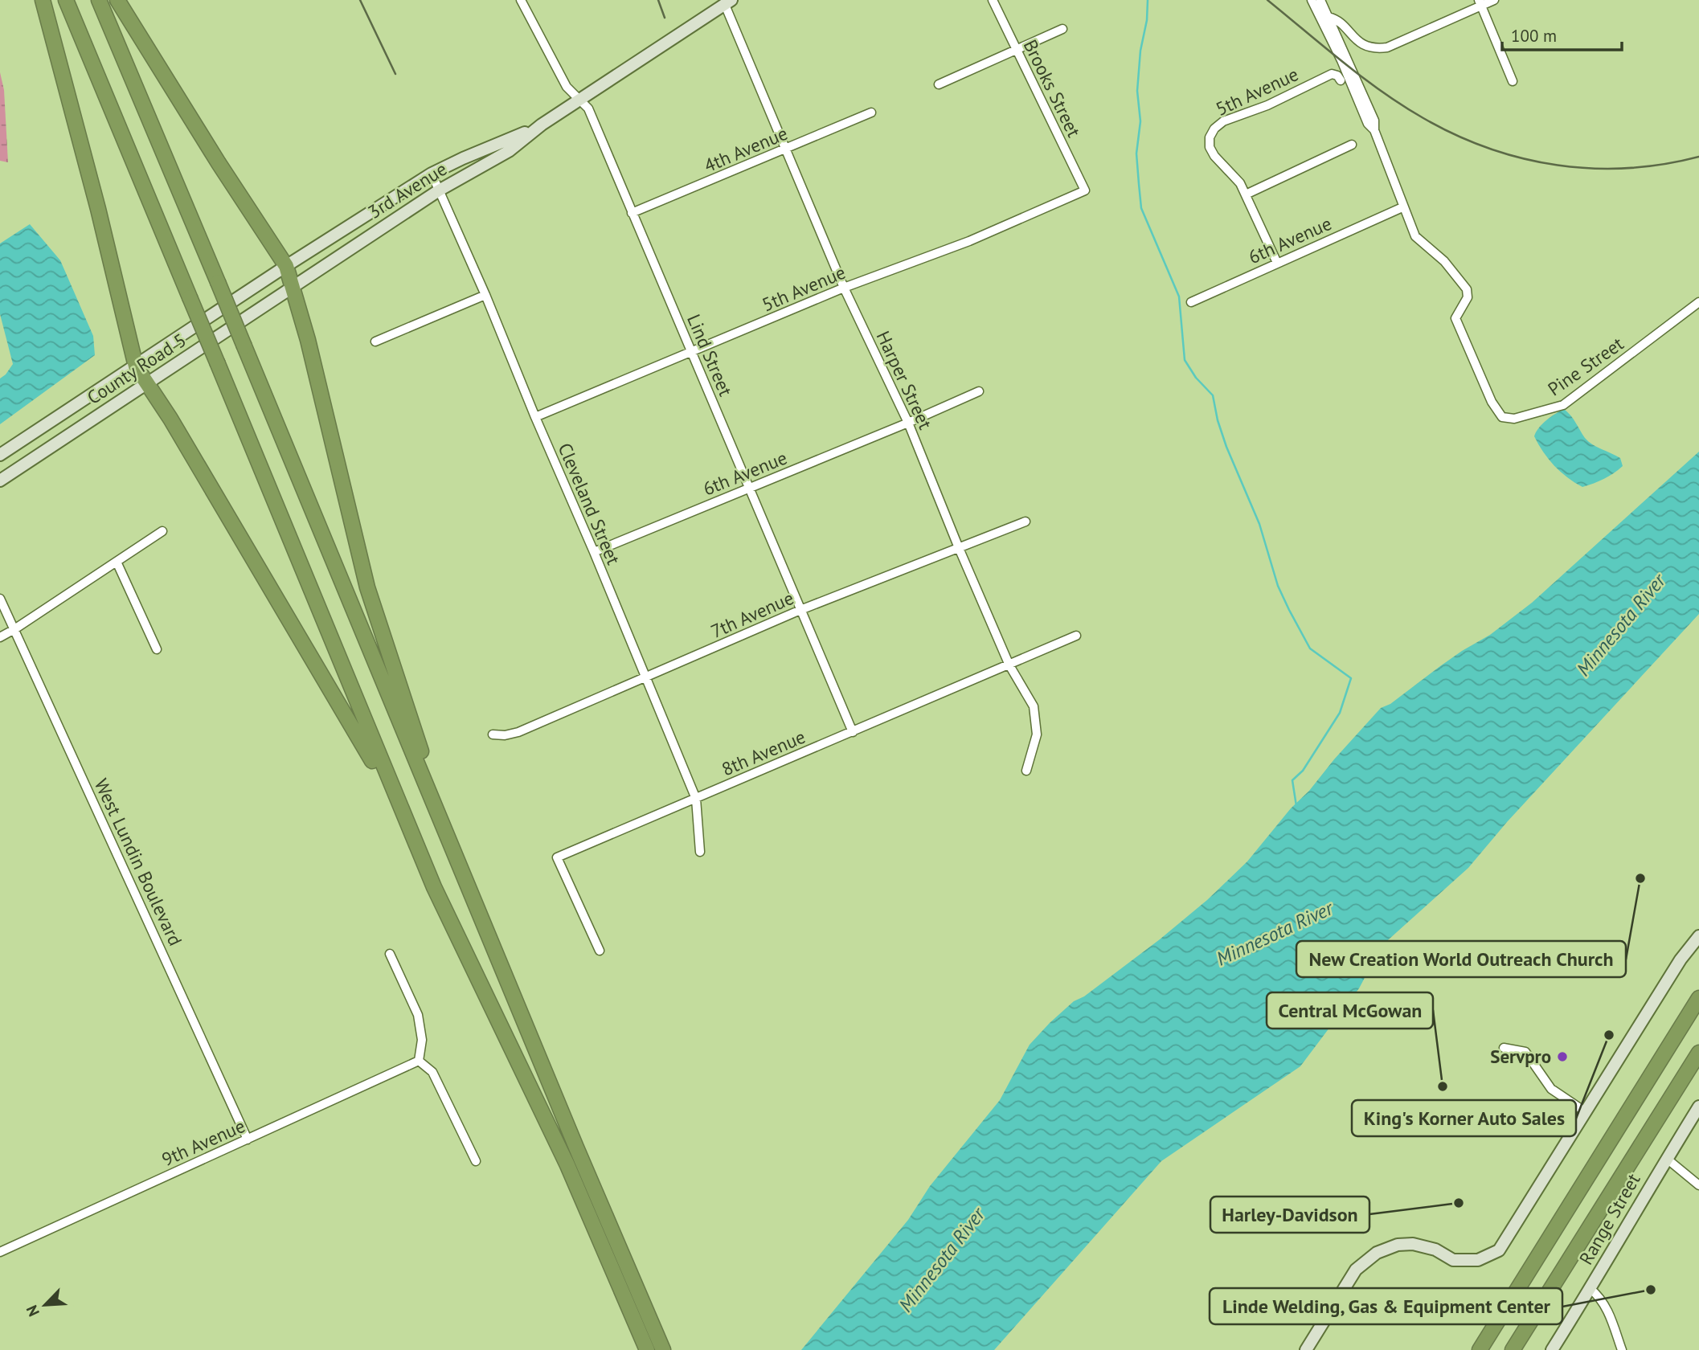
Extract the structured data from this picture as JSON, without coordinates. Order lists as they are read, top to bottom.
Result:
{
  "streets": {
    "street": [
      "Brooks Street",
      "5th Avenue",
      "4th Avenue",
      "3rd Avenue",
      "6th Avenue",
      "Lind Street",
      "Pine Street",
      "County Road 5",
      "Harper Street",
      "Cleveland Street",
      "7th Avenue",
      "8th Avenue",
      "West Lundin Boulevard",
      "9th Avenue",
      "Range Street"
    ]
  },
  "crossings": [
    ["Brooks Street", "5th Avenue"],
    ["5th Avenue", "6th Avenue"],
    ["5th Avenue", "Lind Street"],
    ["5th Avenue", "Harper Street"],
    ["5th Avenue", "Cleveland Street"],
    ["4th Avenue", "Lind Street"],
    ["4th Avenue", "Harper Street"],
    ["3rd Avenue", "Lind Street"],
    ["3rd Avenue", "County Road 5"],
    ["3rd Avenue", "Harper Street"],
    ["3rd Avenue", "Cleveland Street"],
    ["6th Avenue", "Lind Street"],
    ["6th Avenue", "Pine Street"],
    ["6th Avenue", "Harper Street"],
    ["6th Avenue", "Cleveland Street"],
    ["Lind Street", "7th Avenue"],
    ["Lind Street", "8th Avenue"],
    ["Harper Street", "7th Avenue"],
    ["Harper Street", "8th Avenue"],
    ["Cleveland Street", "7th Avenue"],
    ["Cleveland Street", "8th Avenue"],
    ["West Lundin Boulevard", "9th Avenue"]
  ],
  "water": ["Minnesota River"],
  "places": [
    "New Creation World Outreach Church",
    "King's Korner Auto Sales",
    "Servpro",
    "Central McGowan",
    "Harley-Davidson",
    "Linde Welding, Gas & Equipment Center"
  ],
  "scale_bar": "100 m",
  "north": "bottom left"
}
